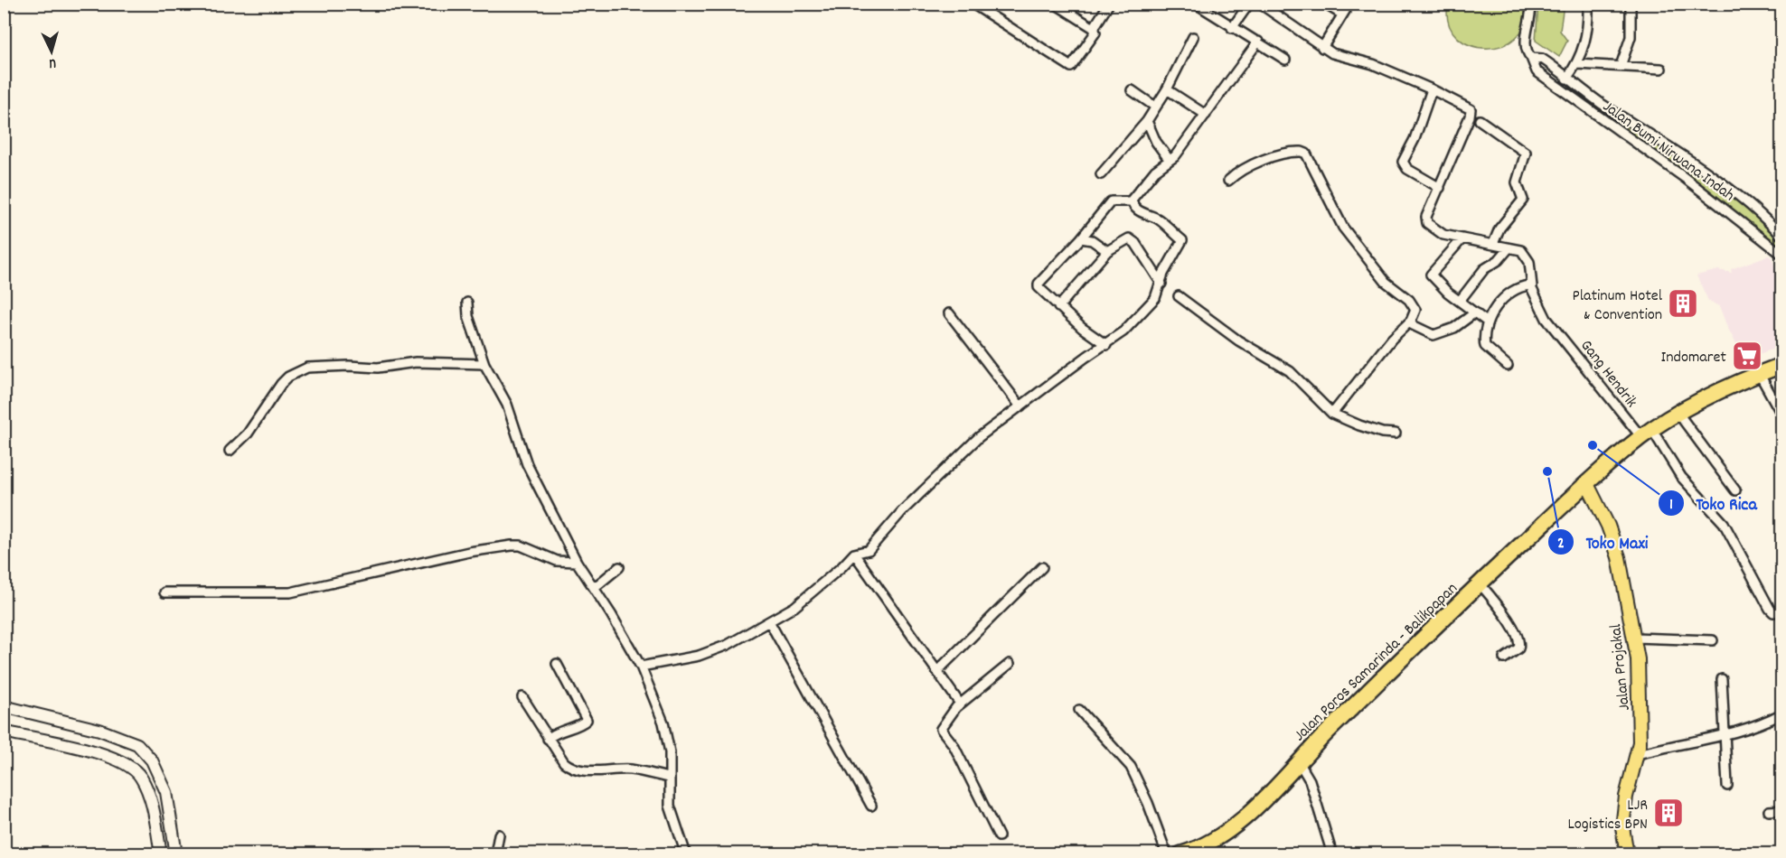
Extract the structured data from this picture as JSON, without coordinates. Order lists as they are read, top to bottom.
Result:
{
  "streets": {
    "highway": ["Jalan Poros Samarinda - Balikpapan"],
    "main road": ["Jalan Projakal"],
    "street": ["Jalan Bumi Nirwana Indah", "Gang Hendrik"]
  },
  "crossings": [
    ["Gang Hendrik", "Jalan Poros Samarinda - Balikpapan"],
    ["Jalan Poros Samarinda - Balikpapan", "Jalan Projakal"]
  ],
  "places": {
    "building": ["Platinum Hotel & Convention", "LJR Logistics BPN"],
    "supermarket": ["Indomaret"],
    "other": ["Toko Rica", "Toko Maxi"]
  },
  "north": "bottom"
}
